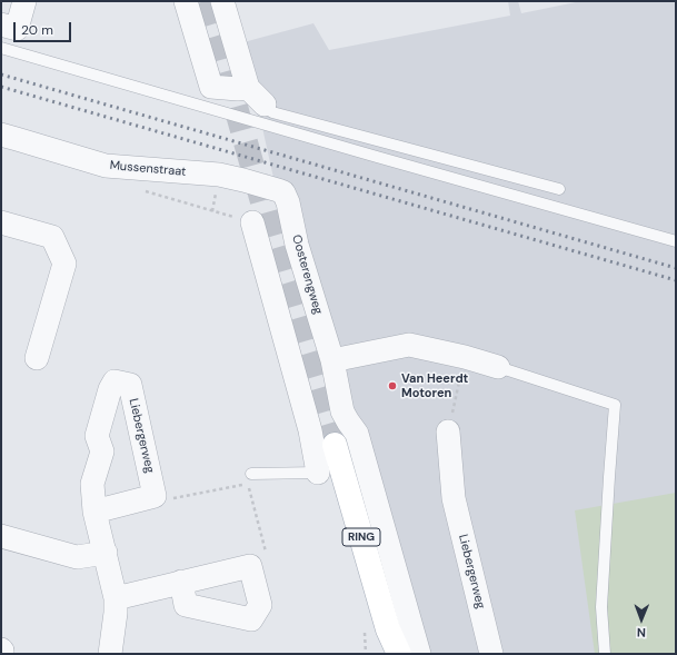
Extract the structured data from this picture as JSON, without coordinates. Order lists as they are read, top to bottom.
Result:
{
  "streets": {
    "main road": ["RING"],
    "street": ["Mussenstraat", "Oosterengweg", "Liebergerweg"]
  },
  "crossings": [
    ["Mussenstraat", "Oosterengweg"]
  ],
  "places": ["Van Heerdt Motoren"],
  "scale_bar": "20 m",
  "north": "bottom"
}
